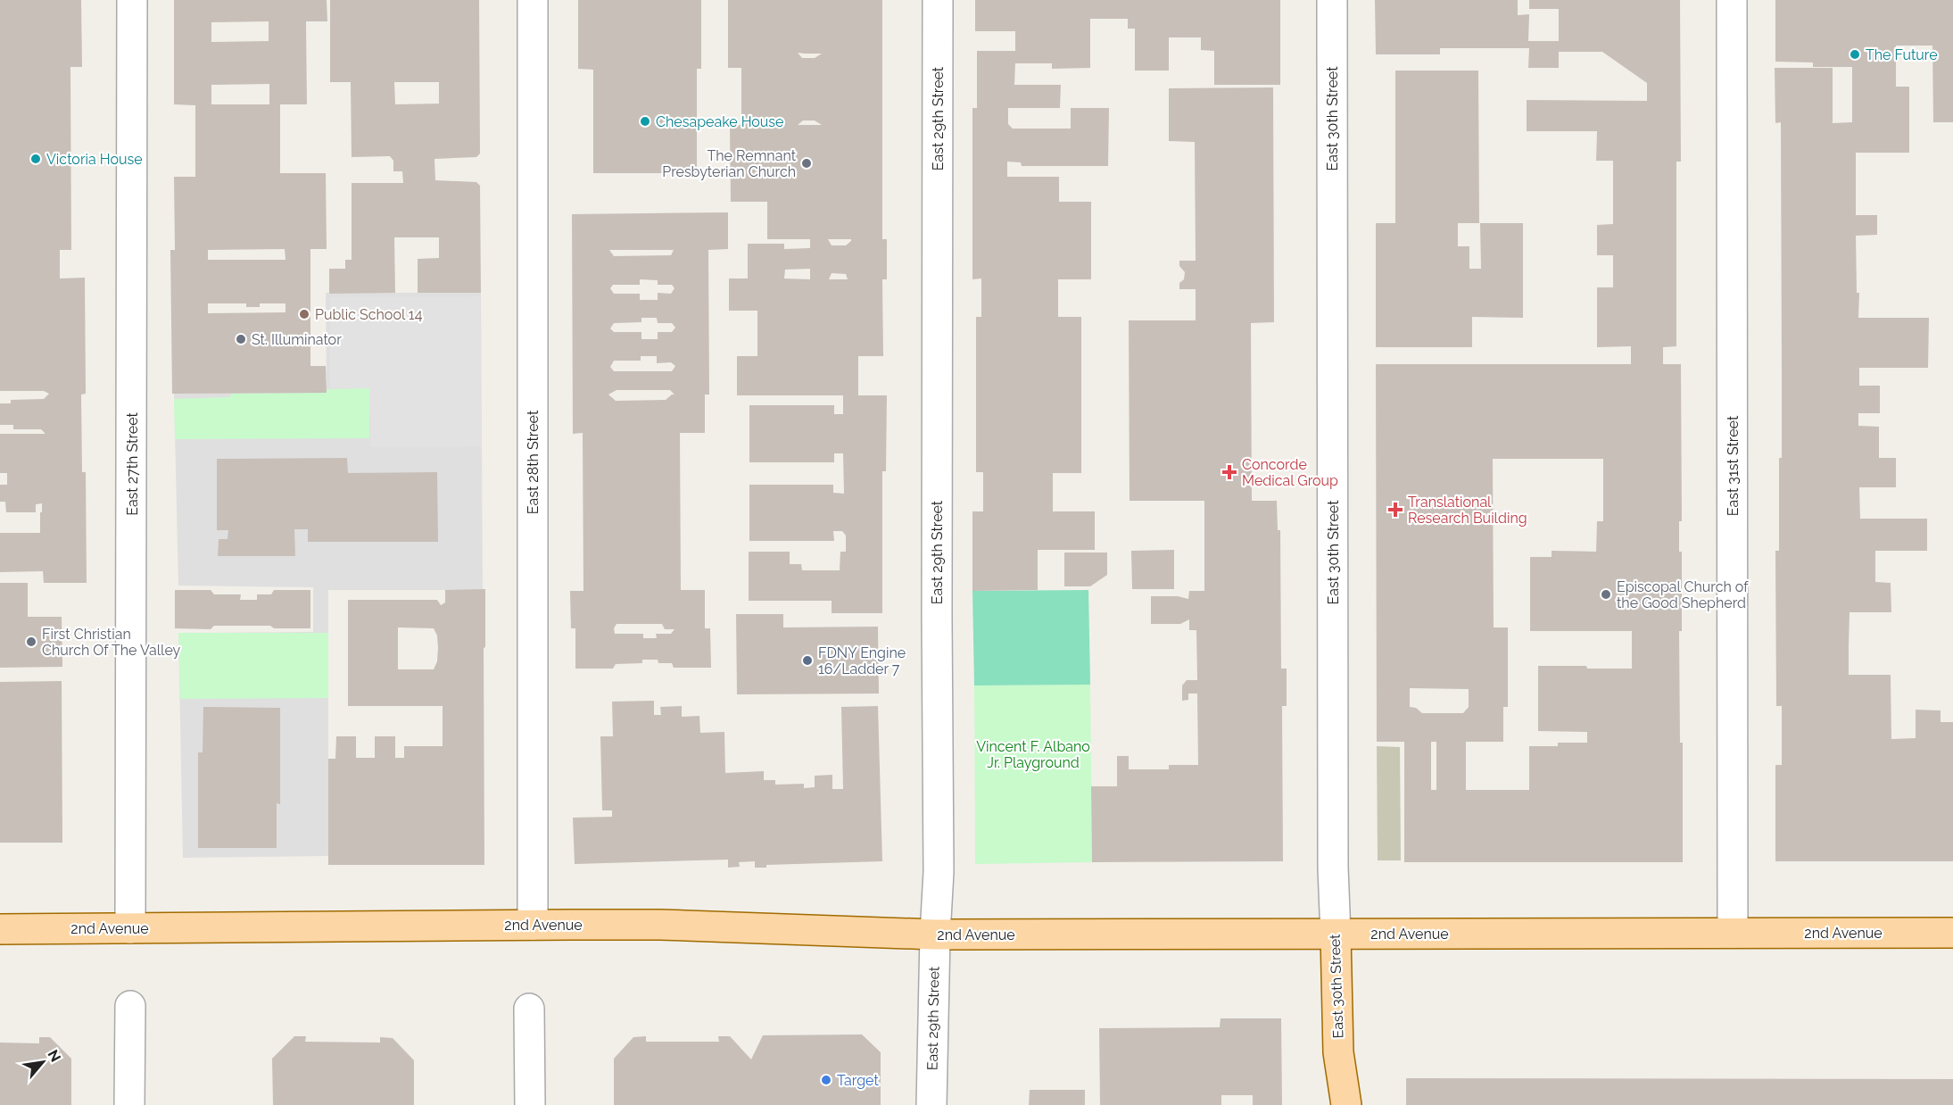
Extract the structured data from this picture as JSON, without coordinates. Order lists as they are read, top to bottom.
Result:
{
  "streets": {
    "main road": ["East 30th Street", "2nd Avenue"],
    "street": [
      "East 29th Street",
      "East 28th Street",
      "East 27th Street",
      "East 31st Street"
    ]
  },
  "crossings": [
    ["East 29th Street", "2nd Avenue"],
    ["East 30th Street", "2nd Avenue"],
    ["East 28th Street", "2nd Avenue"],
    ["East 27th Street", "2nd Avenue"],
    ["East 31st Street", "2nd Avenue"]
  ],
  "parks": ["Vincent F. Albano Jr. Playground"],
  "places": {
    "other": [
      "The Future",
      "Chesapeake House",
      "Victoria House",
      "The Remnant Presbyterian Church",
      "Public School 14",
      "St. Illuminator",
      "Episcopal Church of the Good Shepherd",
      "First Christian Church Of The Valley",
      "FDNY Engine 16/Ladder 7",
      "Target"
    ],
    "health": ["Concorde Medical Group", "Translational Research Building"]
  },
  "north": "top right"
}
